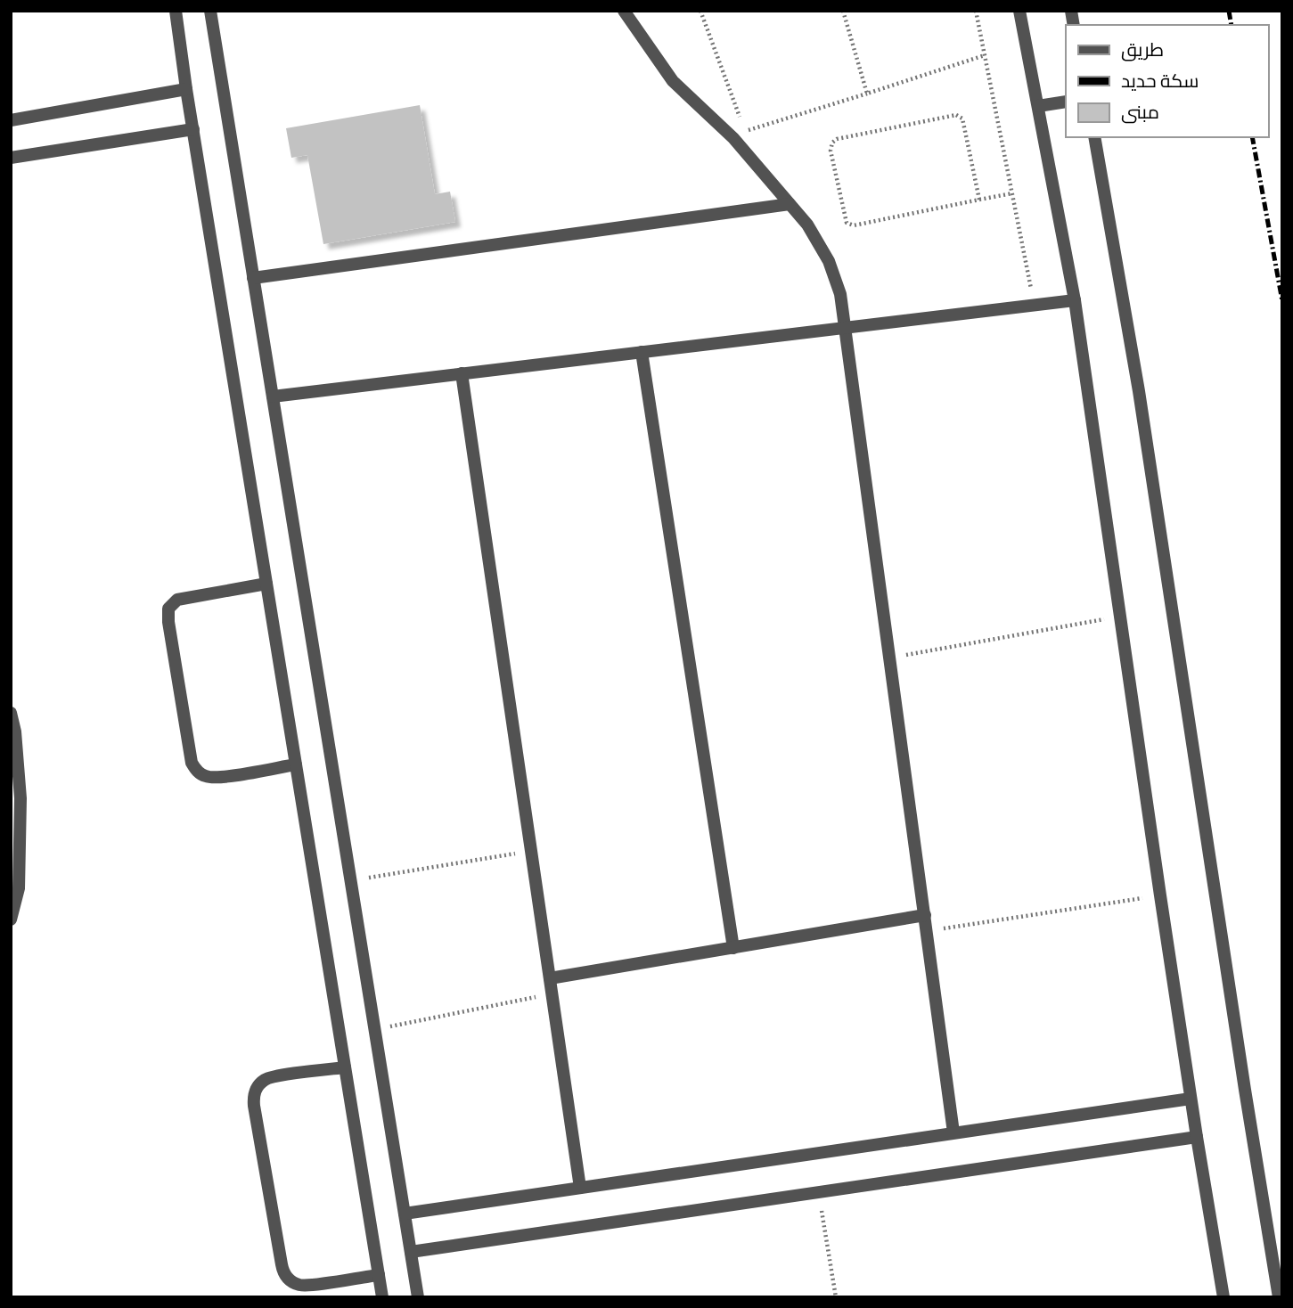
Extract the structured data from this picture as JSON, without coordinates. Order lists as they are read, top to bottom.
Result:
{
  "legend": ["طريق", "سكة حديد", "مبنى"]
}
